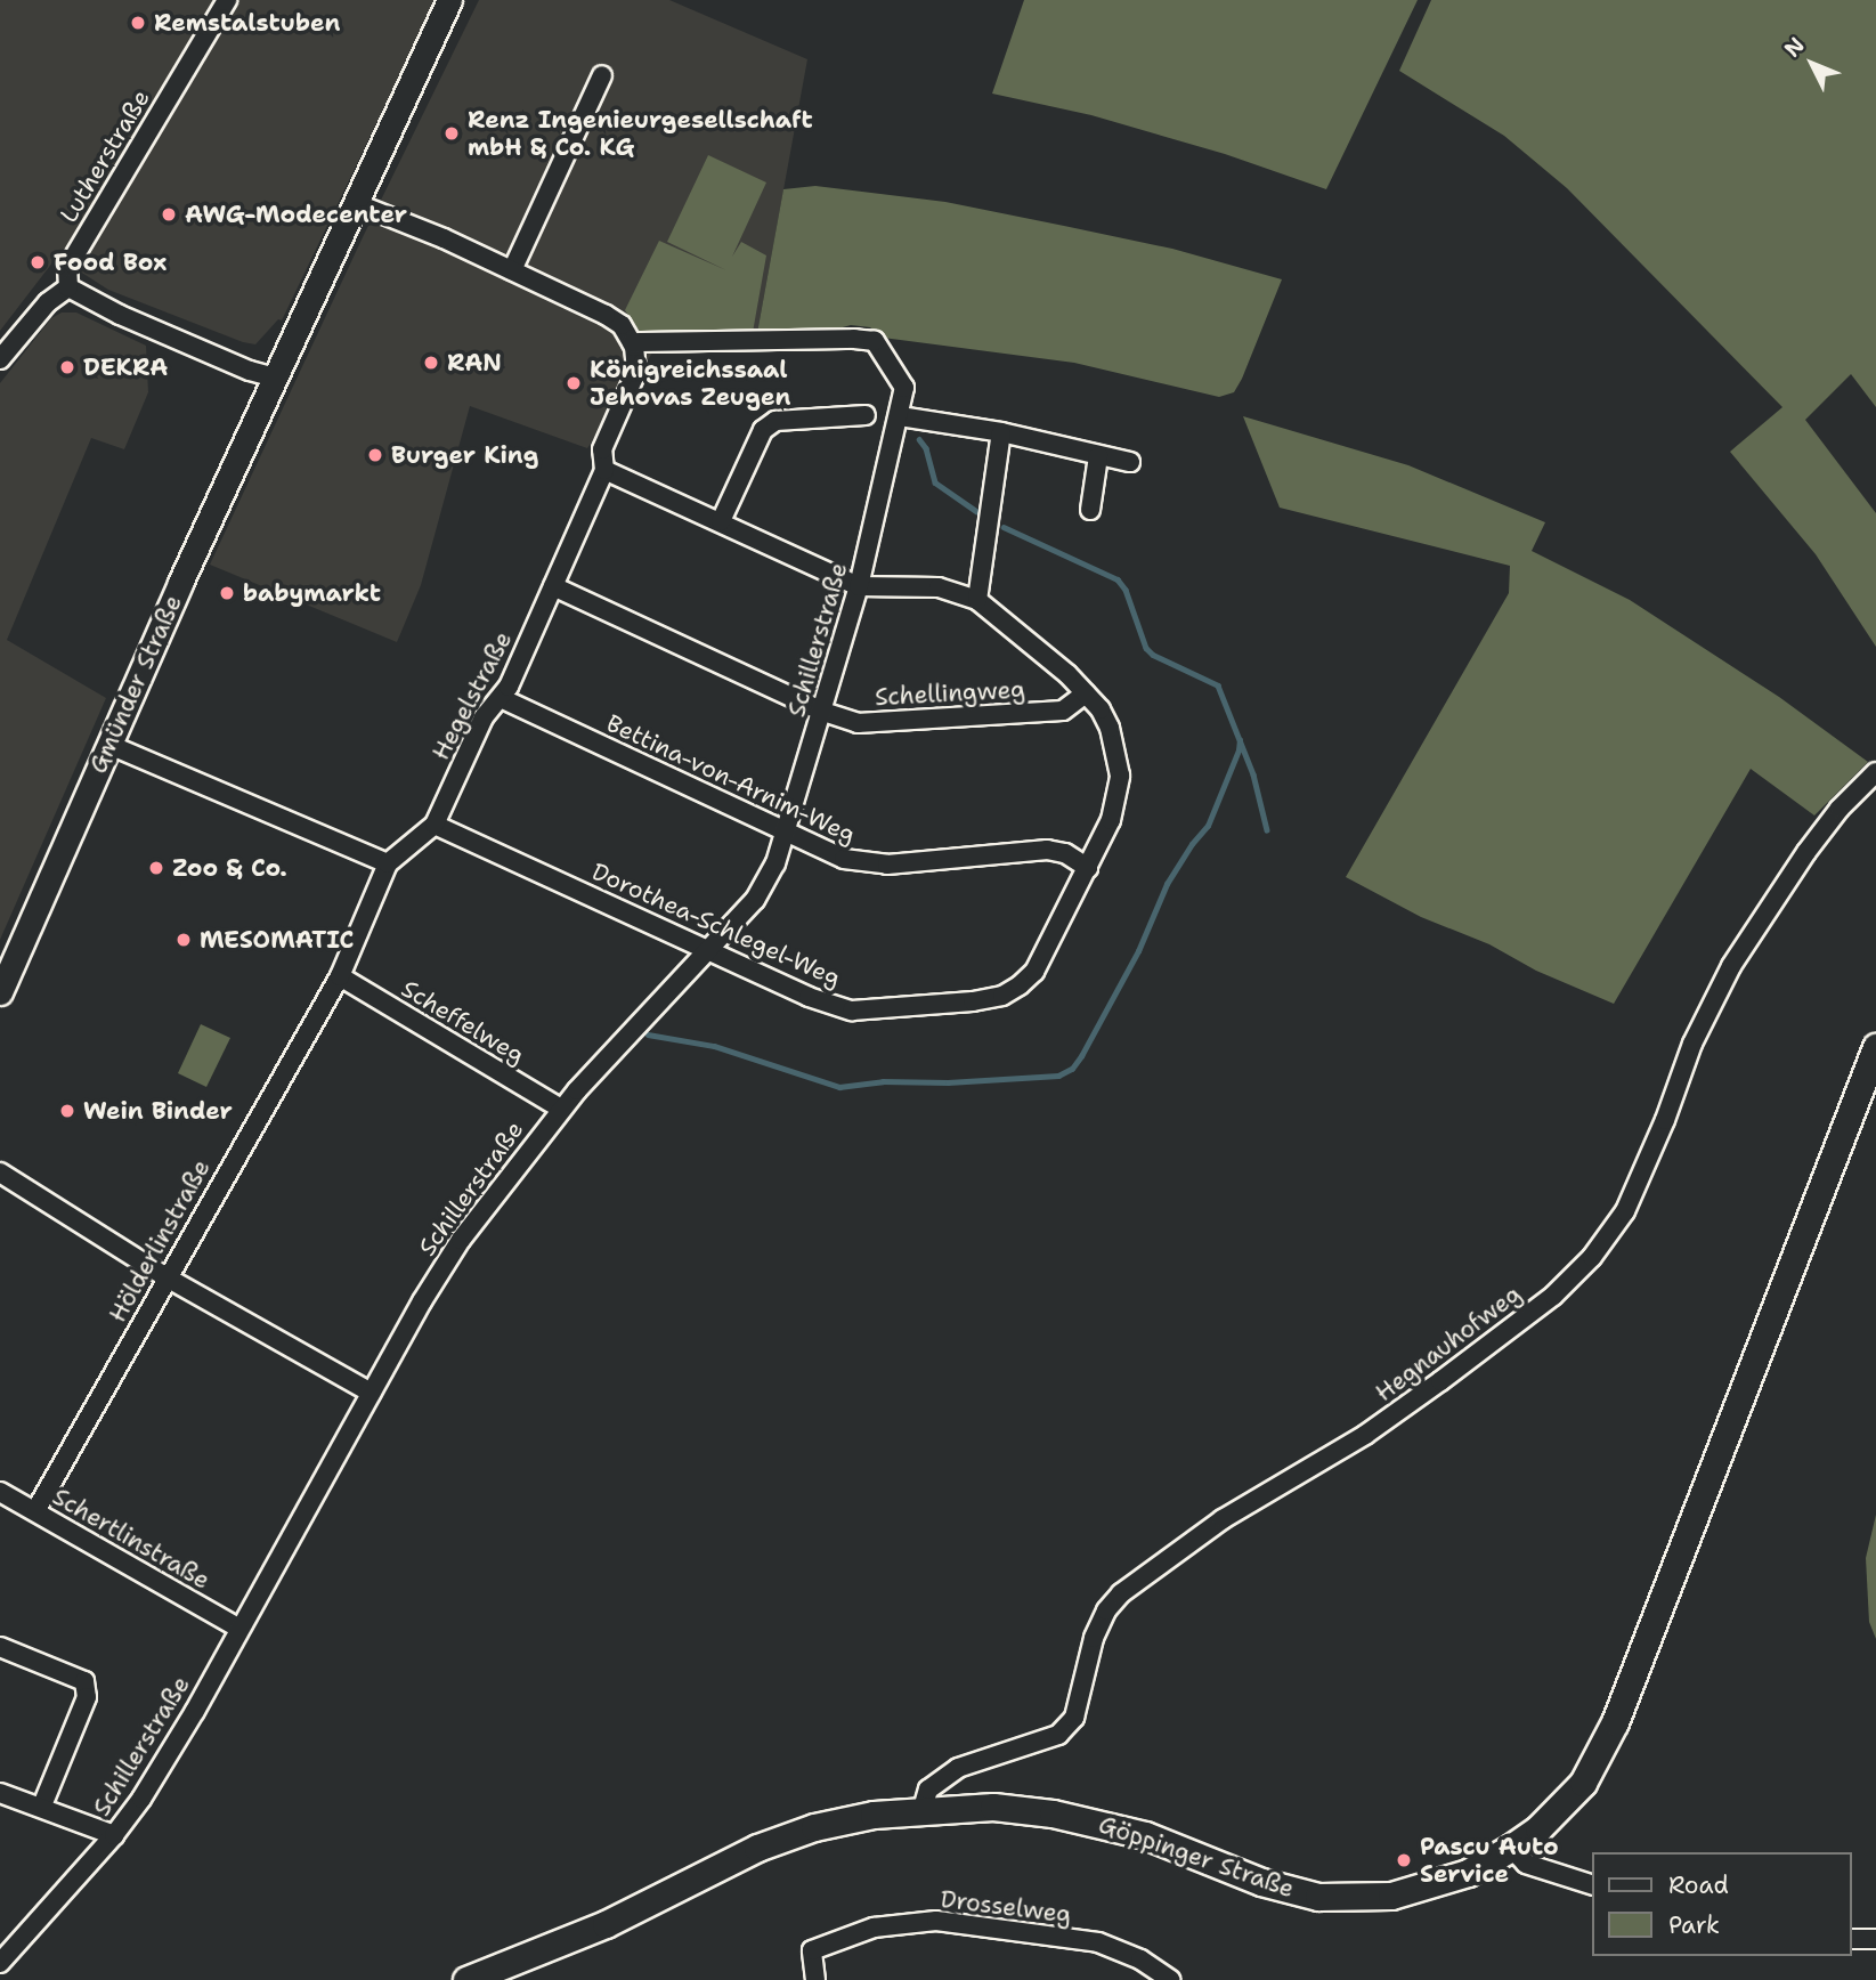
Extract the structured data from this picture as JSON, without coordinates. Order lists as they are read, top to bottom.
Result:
{
  "streets": {
    "main road": ["Göppinger Straße"],
    "street": [
      "Lutherstraße",
      "Schillerstraße",
      "Gmünder Straße",
      "Schellingweg",
      "Hegelstraße",
      "Bettina-von-Arnim-Weg",
      "Dorothea-Schlegel-Weg",
      "Scheffelweg",
      "Hölderlinstraße",
      "Hegnauhofweg",
      "Schertlinstraße",
      "Drosselweg"
    ]
  },
  "crossings": [
    ["Schillerstraße", "Schellingweg"],
    ["Schillerstraße", "Hegelstraße"],
    ["Schillerstraße", "Bettina-von-Arnim-Weg"],
    ["Schillerstraße", "Dorothea-Schlegel-Weg"],
    ["Schillerstraße", "Scheffelweg"],
    ["Schillerstraße", "Schertlinstraße"],
    ["Schellingweg", "Hegelstraße"],
    ["Schellingweg", "Dorothea-Schlegel-Weg"],
    ["Hegelstraße", "Bettina-von-Arnim-Weg"],
    ["Hegelstraße", "Dorothea-Schlegel-Weg"],
    ["Hegelstraße", "Hölderlinstraße"],
    ["Bettina-von-Arnim-Weg", "Dorothea-Schlegel-Weg"],
    ["Scheffelweg", "Hölderlinstraße"],
    ["Hölderlinstraße", "Schertlinstraße"],
    ["Hegnauhofweg", "Göppinger Straße"]
  ],
  "places": [
    "Remstalstuben",
    "Renz Ingenieurgesellschaft mbH & Co. KG",
    "AWG-Modecenter",
    "Food Box",
    "RAN",
    "DEKRA",
    "Königreichssaal Jehovas Zeugen",
    "Burger King",
    "babymarkt",
    "Zoo & Co.",
    "MESOMATIC",
    "Wein Binder",
    "Pascu Auto Service"
  ],
  "legend": ["Road", "Park"],
  "north": "top left"
}
